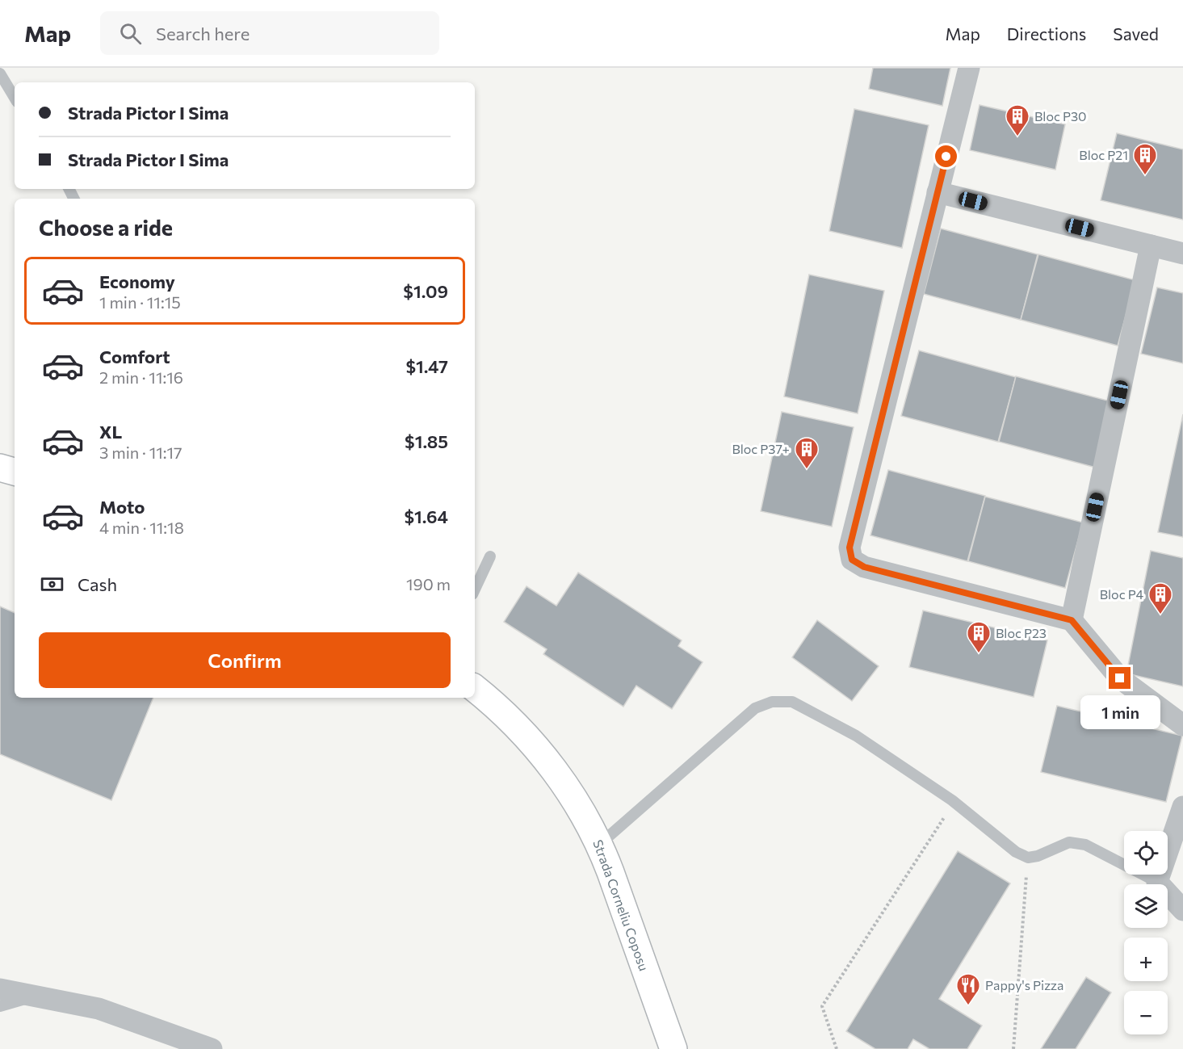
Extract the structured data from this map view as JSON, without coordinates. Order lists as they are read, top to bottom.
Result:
{
  "streets": {
    "main road": ["Strada Corneliu Coposu"]
  },
  "places": {
    "building": [
      "Bloc P30",
      "Bloc P21",
      "Bloc P37+",
      "Bloc P4",
      "Bloc P23"
    ],
    "restaurant": ["Pappy's Pizza"]
  },
  "page": {
    "header": "Map",
    "search": "Search here",
    "nav": ["Map", "Directions", "Saved"],
    "banner": ["Strada Pictor I Sima", "Strada Pictor I Sima"],
    "heading": "Choose a ride",
    "list": [
      {
        "name": "Economy",
        "note": "1 min · 11:15",
        "value": "$1.09"
      },
      {
        "name": "Comfort",
        "note": "2 min · 11:16",
        "value": "$1.47"
      },
      {
        "name": "XL",
        "note": "3 min · 11:17",
        "value": "$1.85"
      },
      {
        "name": "Moto",
        "note": "4 min · 11:18",
        "value": "$1.64"
      }
    ],
    "pay": ["Cash", "190 m"],
    "buttons": "Confirm",
    "bubble": "1 min",
    "map_buttons": ["+", "−"]
  }
}
